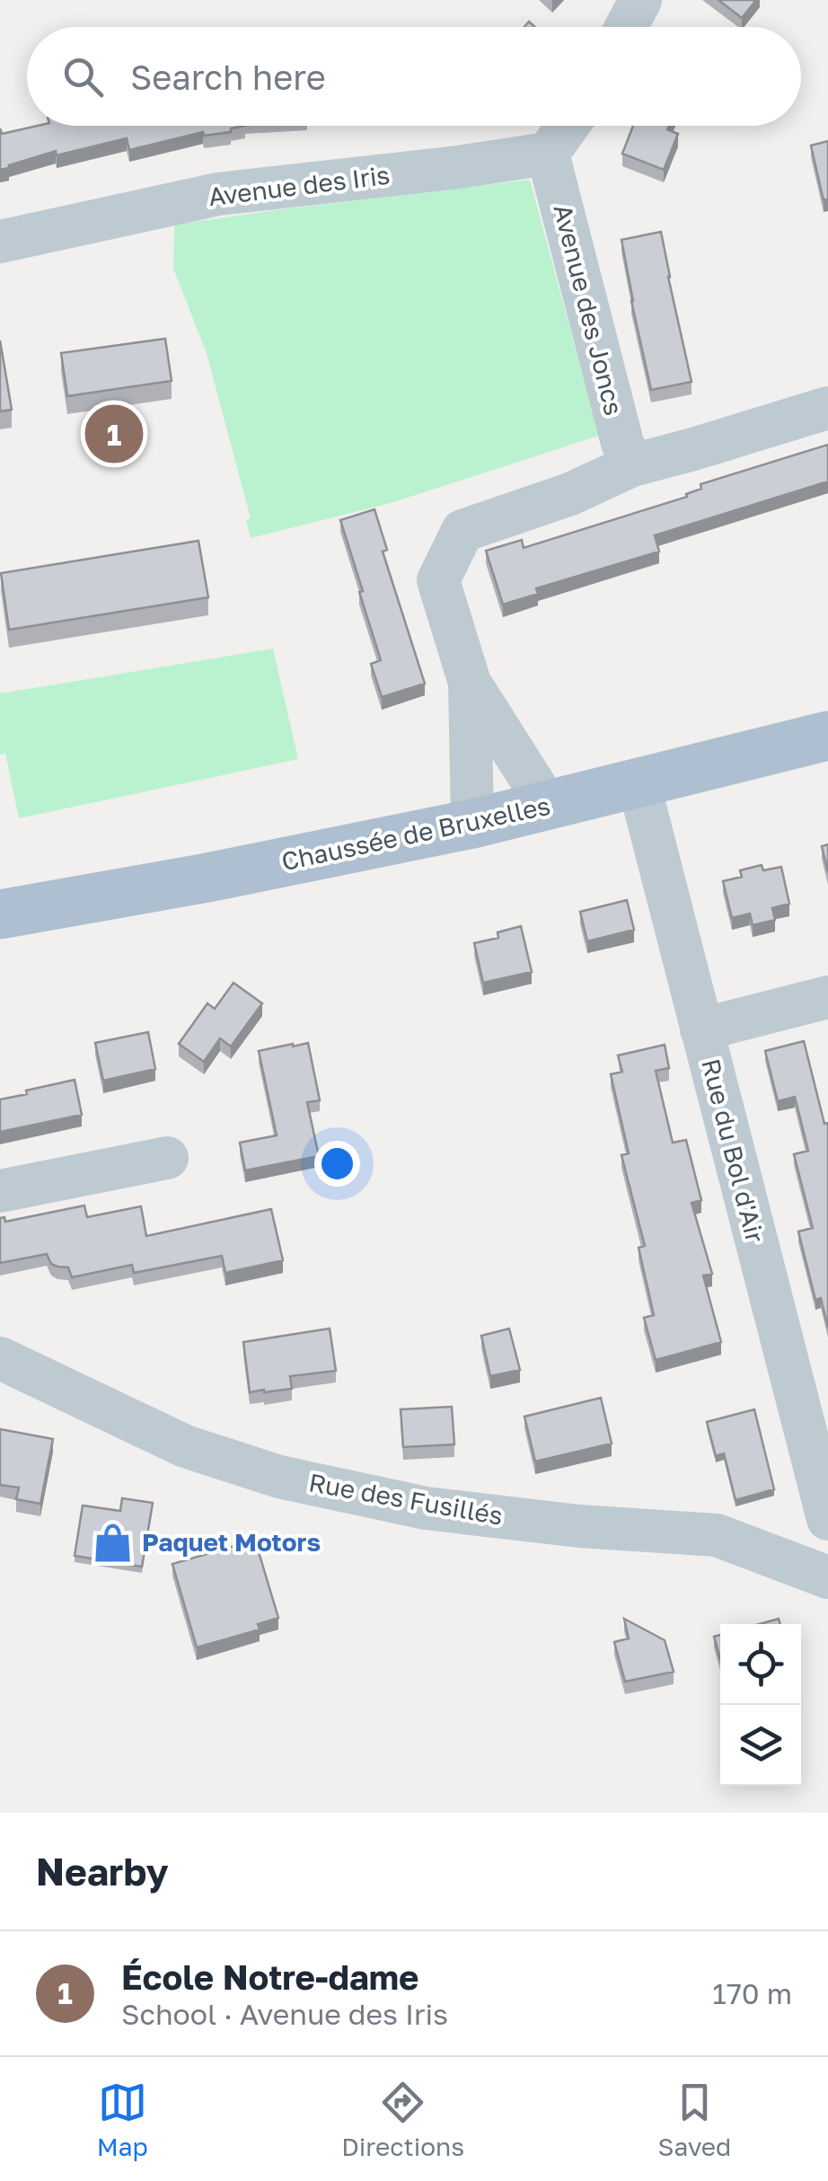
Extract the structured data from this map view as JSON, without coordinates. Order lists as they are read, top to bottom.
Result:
{
  "streets": {
    "main road": ["Chaussée de Bruxelles"],
    "street": [
      "Avenue des Iris",
      "Avenue des Joncs",
      "Rue du Bol d'Air",
      "Rue des Fusillés"
    ]
  },
  "crossings": [
    ["Avenue des Iris", "Avenue des Joncs"],
    ["Chaussée de Bruxelles", "Rue du Bol d'Air"]
  ],
  "places": {
    "shop": ["Paquet Motors"]
  },
  "page": {
    "search": "Search here",
    "pins": "1",
    "heading": "Nearby",
    "list": [
      {
        "mark": "1",
        "name": "École Notre-dame",
        "note": "School · Avenue des Iris",
        "value": "170 m"
      }
    ],
    "nav": ["Map", "Directions", "Saved"]
  }
}
